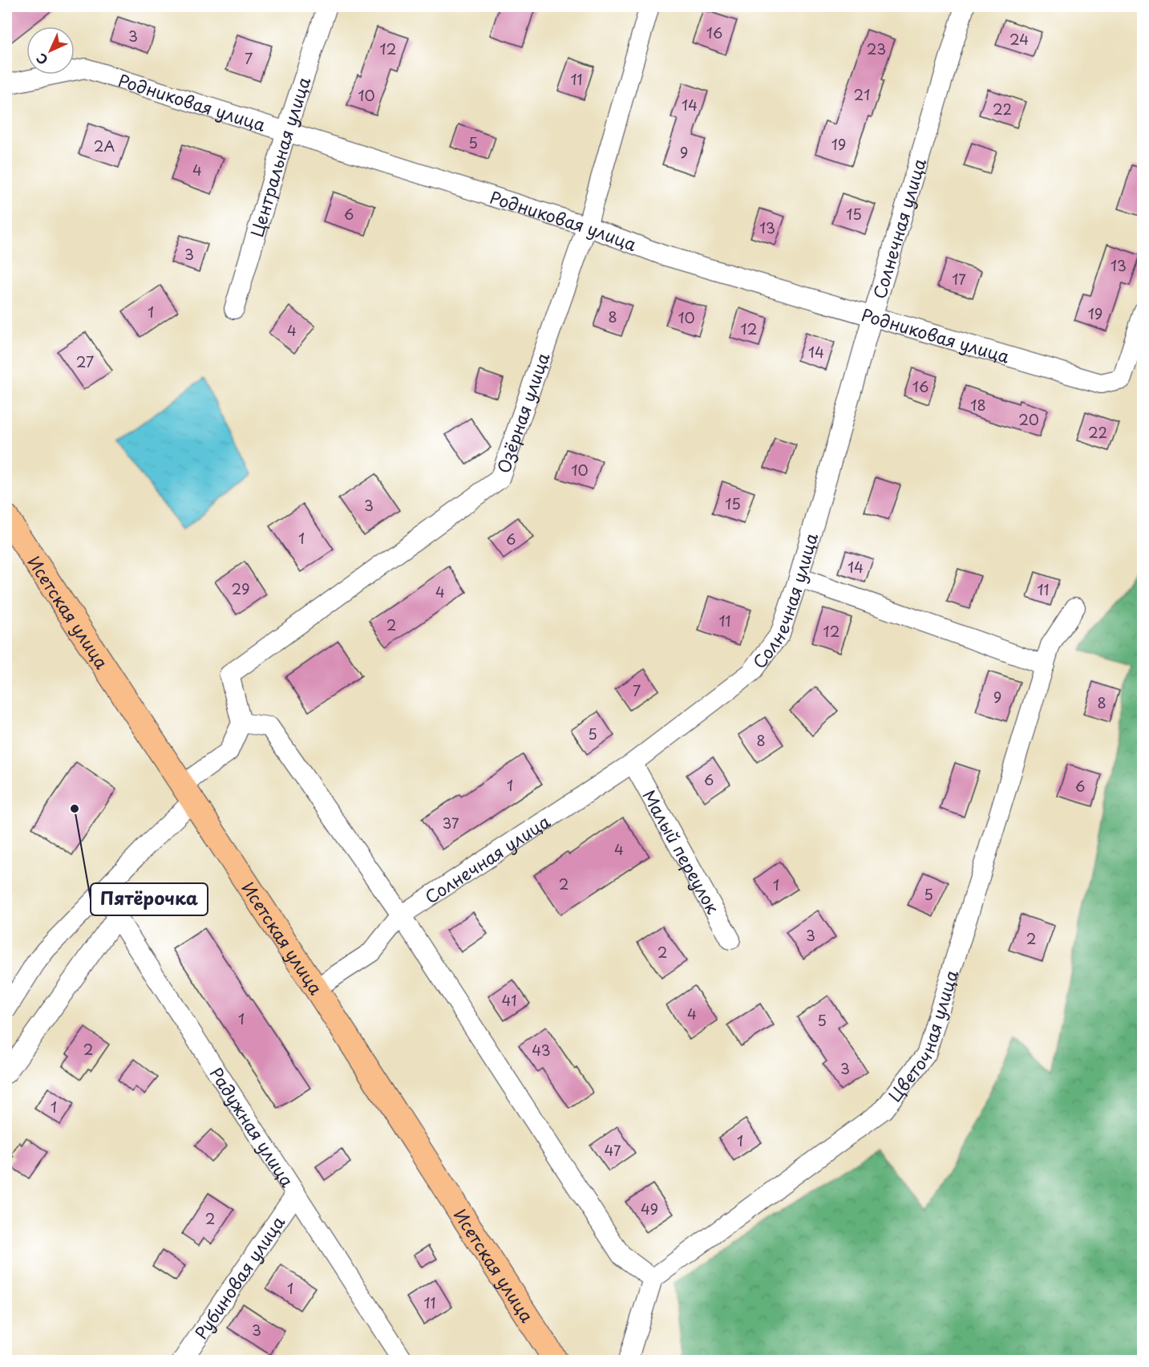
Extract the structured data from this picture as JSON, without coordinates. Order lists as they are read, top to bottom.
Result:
{
  "streets": {
    "main road": ["Исетская улица"],
    "street": [
      "Родниковая улица",
      "Центральная улица",
      "Солнечная улица",
      "Озёрная улица",
      "Малый переулок",
      "Цветочная улица",
      "Радужная улица",
      "Рубиновая улица"
    ]
  },
  "crossings": [
    ["Родниковая улица", "Центральная улица"],
    ["Родниковая улица", "Солнечная улица"],
    ["Родниковая улица", "Озёрная улица"],
    ["Солнечная улица", "Исетская улица"],
    ["Солнечная улица", "Малый переулок"],
    ["Радужная улица", "Рубиновая улица"]
  ],
  "places": ["Пятёрочка"],
  "house_numbers": [
    "16",
    "3",
    "24",
    "12",
    "23",
    "7",
    "11",
    "21",
    "10",
    "14",
    "22",
    "5",
    "19",
    "2А",
    "9",
    "4",
    "6",
    "15",
    "13",
    "3",
    "13",
    "17",
    "1",
    "19",
    "8",
    "10",
    "12",
    "4",
    "14",
    "27",
    "16",
    "18",
    "20",
    "22",
    "10",
    "15",
    "3",
    "1",
    "6",
    "14",
    "29",
    "11",
    "4",
    "11",
    "2",
    "12",
    "7",
    "9",
    "8",
    "5",
    "8",
    "6",
    "1",
    "6",
    "37",
    "4",
    "2",
    "1",
    "5",
    "3",
    "2",
    "2",
    "41",
    "4",
    "1",
    "5",
    "2",
    "43",
    "3",
    "1",
    "1",
    "47",
    "49",
    "2",
    "1",
    "11",
    "3"
  ],
  "north": "bottom left"
}
